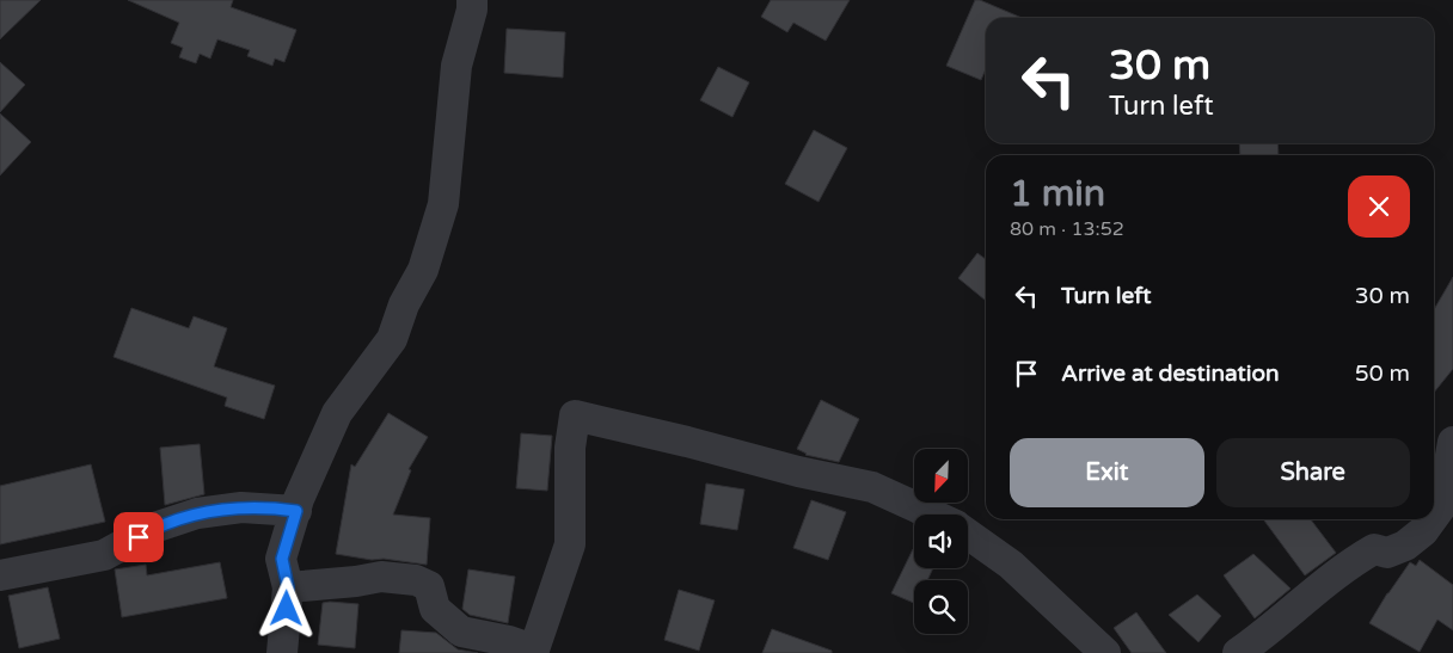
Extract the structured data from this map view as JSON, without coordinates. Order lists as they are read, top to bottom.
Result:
{
  "north": "bottom left",
  "page": {
    "turn": ["30 m", "Turn left"],
    "heading": ["1 min", "80 m · 13:52"],
    "list": [
      {
        "name": "Turn left",
        "value": "30 m"
      },
      {
        "name": "Arrive at destination",
        "value": "50 m"
      }
    ],
    "buttons": ["Exit", "Share"]
  }
}
